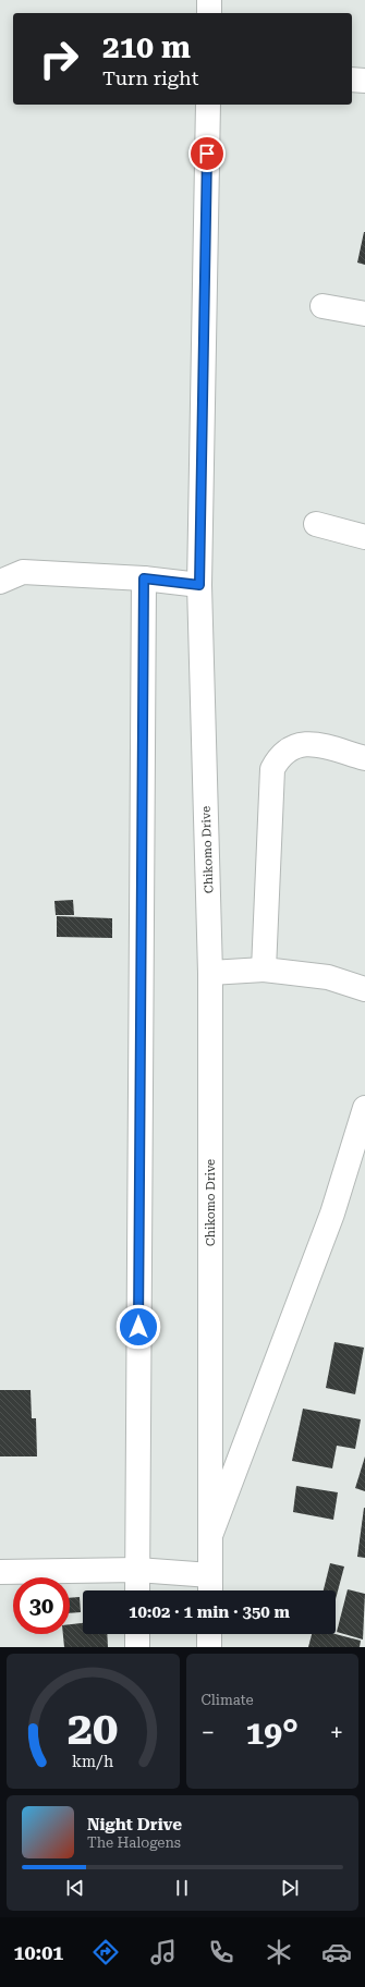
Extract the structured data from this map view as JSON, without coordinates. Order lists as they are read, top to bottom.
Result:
{
  "streets": {
    "street": ["Chikomo Drive"]
  },
  "page": {
    "turn": ["210 m", "Turn right"],
    "limit": "30",
    "trip": "10:02 · 1 min · 350 m",
    "tile": "Climate",
    "heat": ["−", "19°", "+"],
    "song": ["Night Drive", "The Halogens"],
    "tabs": "10:01",
    "gauge": ["20", "km/h"]
  }
}
